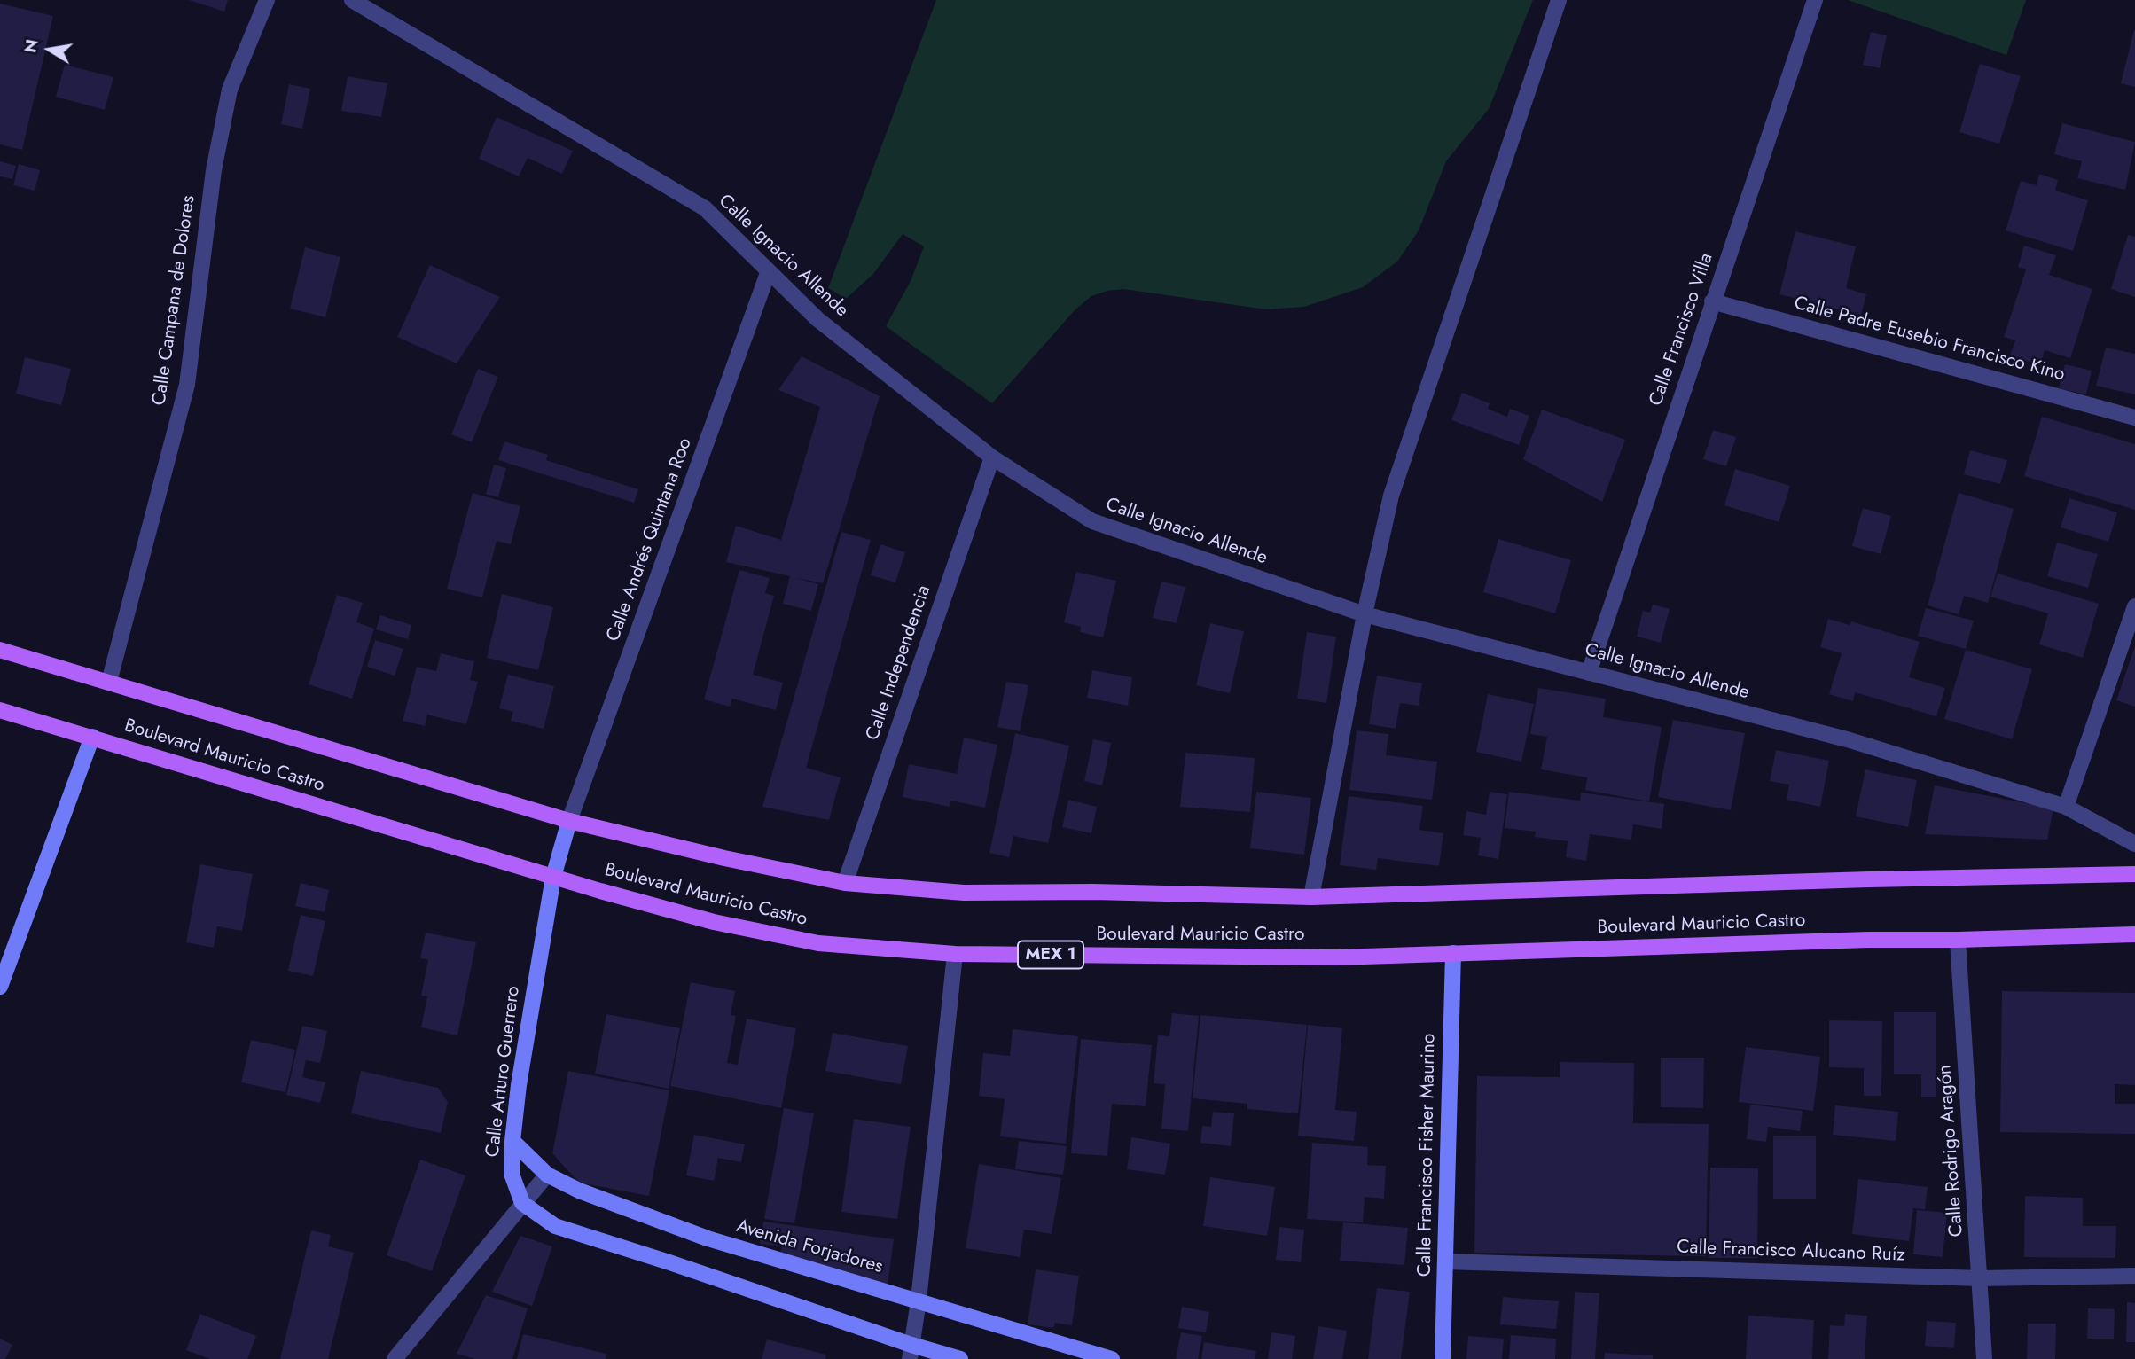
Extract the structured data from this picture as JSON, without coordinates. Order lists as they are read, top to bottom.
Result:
{
  "streets": {
    "main road": [
      "Boulevard Mauricio Castro",
      "MEX 1",
      "Calle Arturo Guerrero",
      "Calle Francisco Fisher Maurino",
      "Avenida Forjadores"
    ],
    "street": [
      "Calle Ignacio Allende",
      "Calle Campana de Dolores",
      "Calle Francisco Villa",
      "Calle Padre Eusebio Francisco Kino",
      "Calle Andrés Quintana Roo",
      "Calle Independencia",
      "Calle Rodrigo Aragón",
      "Calle Francisco Alucano Ruíz"
    ]
  },
  "crossings": [
    ["Calle Ignacio Allende", "Calle Francisco Villa"],
    ["Calle Ignacio Allende", "Calle Andrés Quintana Roo"],
    ["Calle Ignacio Allende", "Calle Independencia"],
    ["Calle Campana de Dolores", "Boulevard Mauricio Castro"],
    ["Calle Francisco Villa", "Calle Padre Eusebio Francisco Kino"],
    ["Calle Andrés Quintana Roo", "Boulevard Mauricio Castro"],
    ["Calle Andrés Quintana Roo", "Calle Arturo Guerrero"],
    ["Calle Independencia", "Boulevard Mauricio Castro"],
    ["Boulevard Mauricio Castro", "Calle Arturo Guerrero"],
    ["Boulevard Mauricio Castro", "Calle Rodrigo Aragón"],
    ["Boulevard Mauricio Castro", "Calle Francisco Fisher Maurino"],
    ["Calle Arturo Guerrero", "Avenida Forjadores"],
    ["Calle Rodrigo Aragón", "Calle Francisco Alucano Ruíz"],
    ["Calle Francisco Fisher Maurino", "Calle Francisco Alucano Ruíz"]
  ],
  "north": "left"
}
